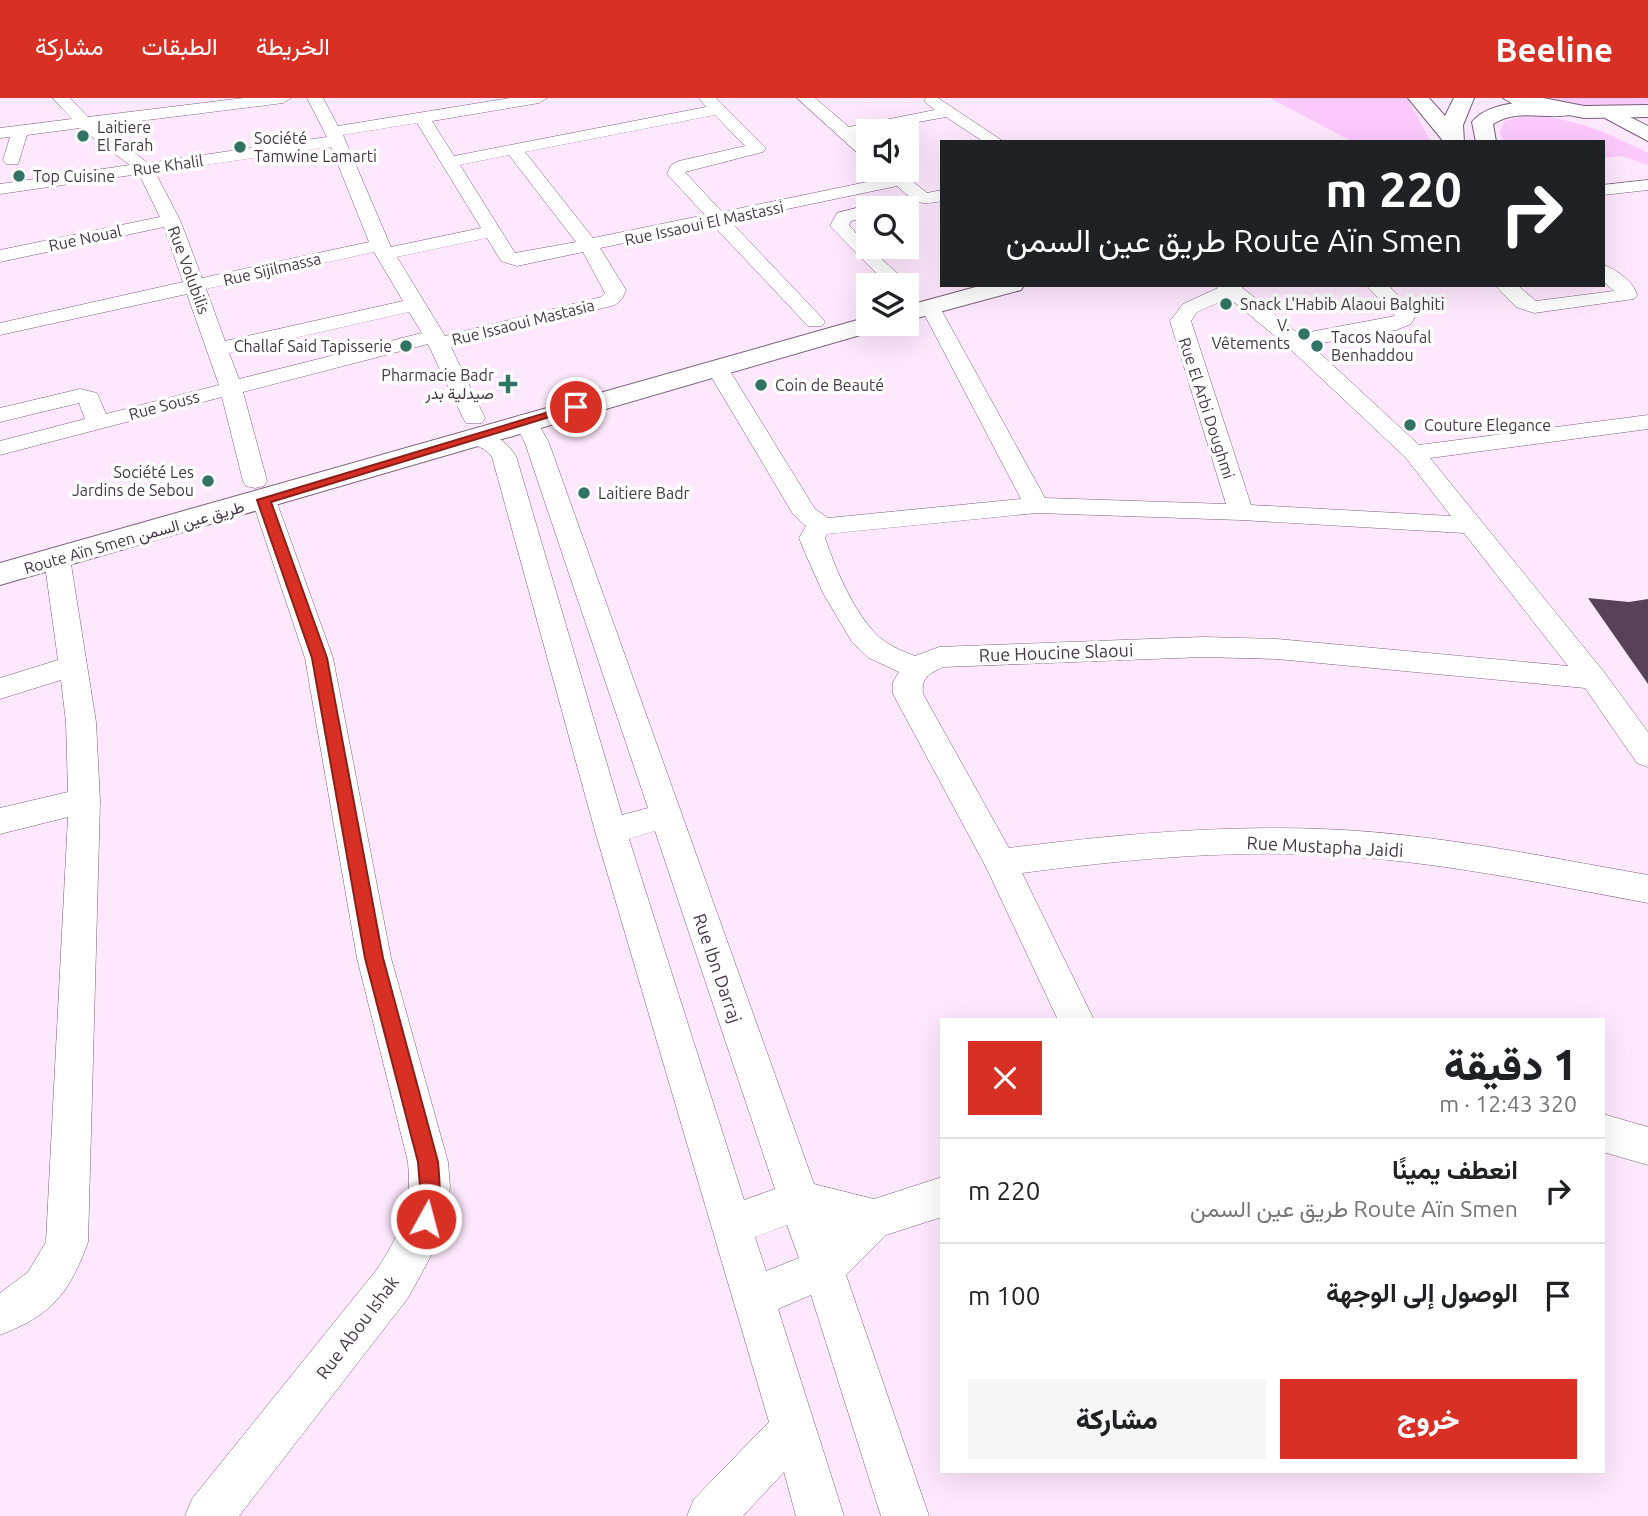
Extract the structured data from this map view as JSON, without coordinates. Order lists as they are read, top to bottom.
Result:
{
  "streets": {
    "main road": ["Route Aïn Smen طريق عين السمن"],
    "street": [
      "Rue Khalil",
      "Rue Issaoui El Mastassi",
      "Rue Noual",
      "Rue Sijilmassa",
      "Rue Volubilis",
      "Rue Issaoui Mastasia",
      "Rue Souss",
      "Rue El Arbi Doughmi",
      "Rue Houcine Slaoui",
      "Rue Mustapha Jaidi",
      "Rue Ibn Darraj",
      "Rue Abou Ishak"
    ]
  },
  "crossings": [
    ["Rue Khalil", "Rue Volubilis"],
    ["Rue Issaoui El Mastassi", "Rue Sijilmassa"],
    ["Rue Issaoui El Mastassi", "Rue Issaoui Mastasia"],
    ["Rue Noual", "Rue Volubilis"],
    ["Rue Sijilmassa", "Rue Volubilis"],
    ["Rue Volubilis", "Rue Issaoui Mastasia"],
    ["Rue Volubilis", "Rue Souss"],
    ["Rue Volubilis", "Route Aïn Smen طريق عين السمن"],
    ["Rue Volubilis", "Rue Abou Ishak"],
    ["Rue Issaoui Mastasia", "Rue Souss"],
    ["Route Aïn Smen طريق عين السمن", "Rue Ibn Darraj"],
    ["Route Aïn Smen طريق عين السمن", "Rue Abou Ishak"]
  ],
  "places": {
    "other": [
      "Laitiere El Farah",
      "Société Tamwine Lamarti",
      "Top Cuisine",
      "Snack L'Habib Alaoui Balghiti",
      "V. Vêtements",
      "Challaf Said Tapisserie",
      "Tacos Naoufal Benhaddou",
      "Coin de Beauté",
      "Couture Elegance",
      "Société Les Jardins de Sebou",
      "Laitiere Badr"
    ],
    "health": ["Pharmacie Badr صيدلية بدر"]
  },
  "page": {
    "header": "Beeline",
    "nav": ["الخريطة", "الطبقات", "مشاركة"],
    "turn": ["220 m", "Route Aïn Smen طريق عين السمن"],
    "heading": ["1 دقيقة", "320 m · 12:43"],
    "list": [
      {
        "name": "انعطف يمينًا",
        "note": "Route Aïn Smen طريق عين السمن",
        "value": "220 m"
      },
      {
        "name": "الوصول إلى الوجهة",
        "value": "100 m"
      }
    ],
    "buttons": ["خروج", "مشاركة"]
  }
}
